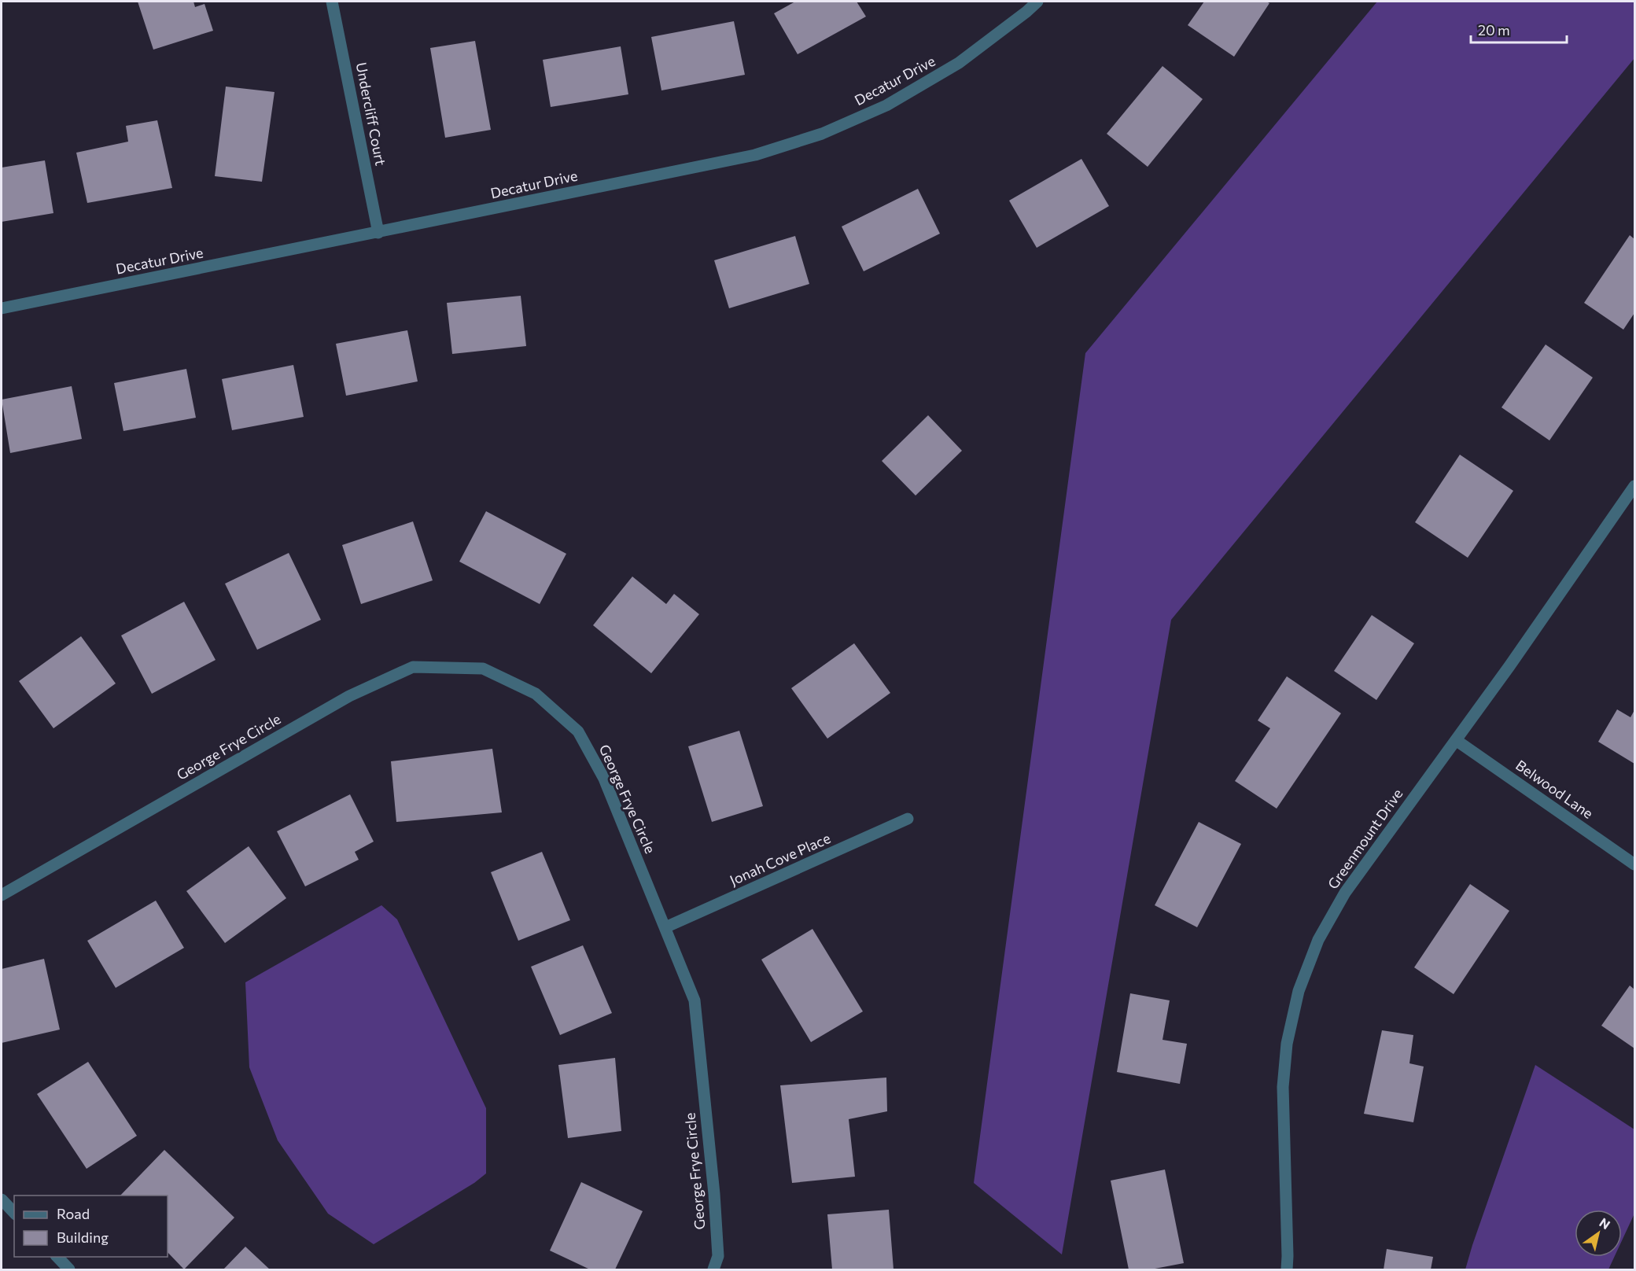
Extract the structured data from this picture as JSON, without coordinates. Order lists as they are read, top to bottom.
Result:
{
  "streets": {
    "street": [
      "Decatur Drive",
      "Undercliff Court",
      "George Frye Circle",
      "Belwood Lane",
      "Greenmount Drive",
      "Jonah Cove Place"
    ]
  },
  "crossings": [
    ["Decatur Drive", "Undercliff Court"],
    ["George Frye Circle", "Jonah Cove Place"],
    ["Belwood Lane", "Greenmount Drive"]
  ],
  "legend": ["Road", "Building"],
  "scale_bar": "20 m",
  "north": "top right"
}
